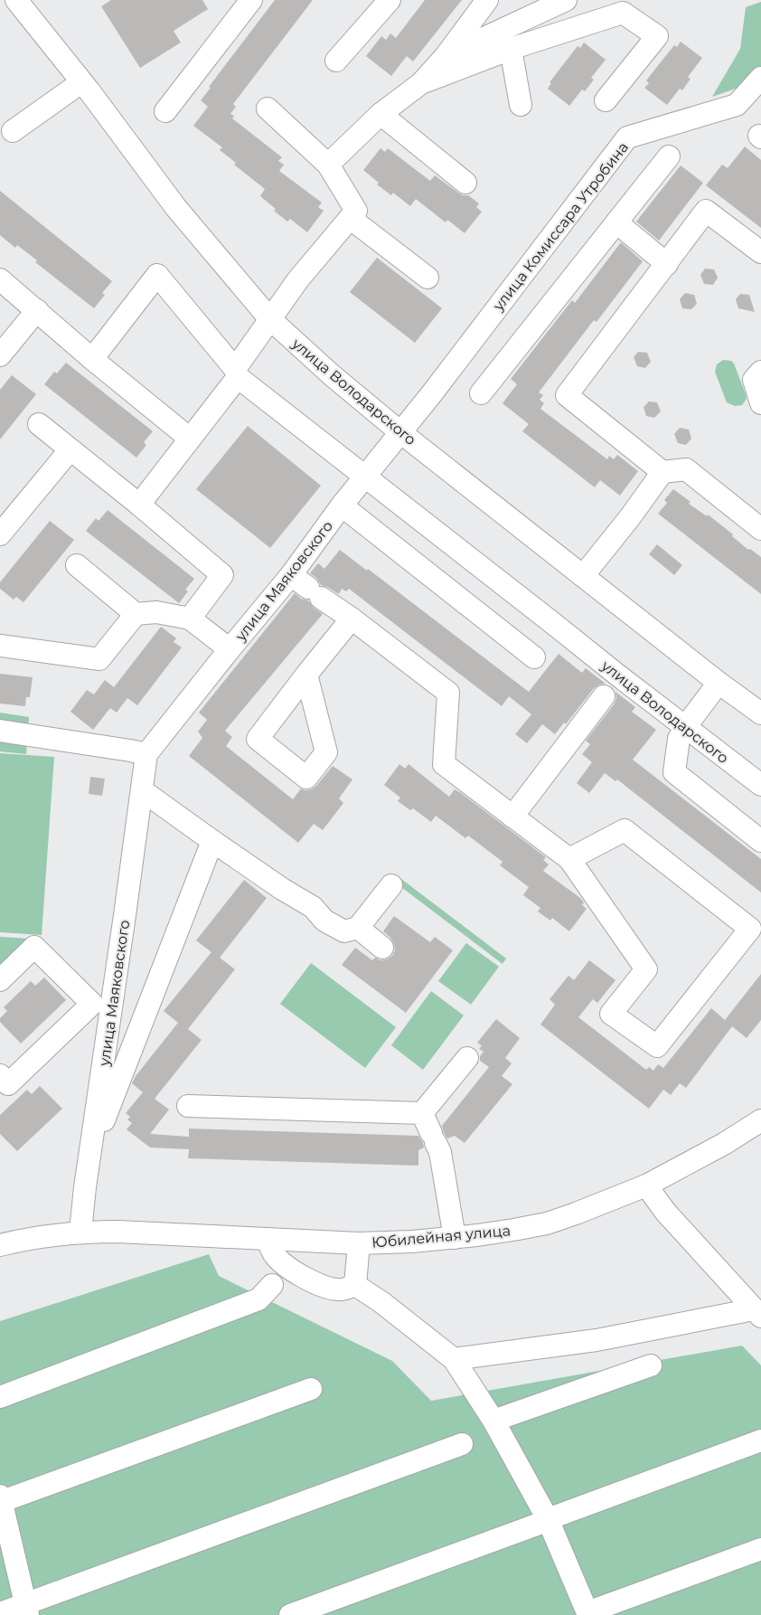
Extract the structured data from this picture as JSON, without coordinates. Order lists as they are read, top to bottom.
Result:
{
  "streets": {
    "street": [
      "улица Комиссара Утробина",
      "улица Володарского",
      "улица Маяковского",
      "Юбилейная улица"
    ]
  },
  "crossings": [
    ["улица Комиссара Утробина", "улица Володарского"],
    ["улица Комиссара Утробина", "улица Маяковского"],
    ["улица Володарского", "улица Маяковского"],
    ["улица Маяковского", "Юбилейная улица"]
  ]
}
